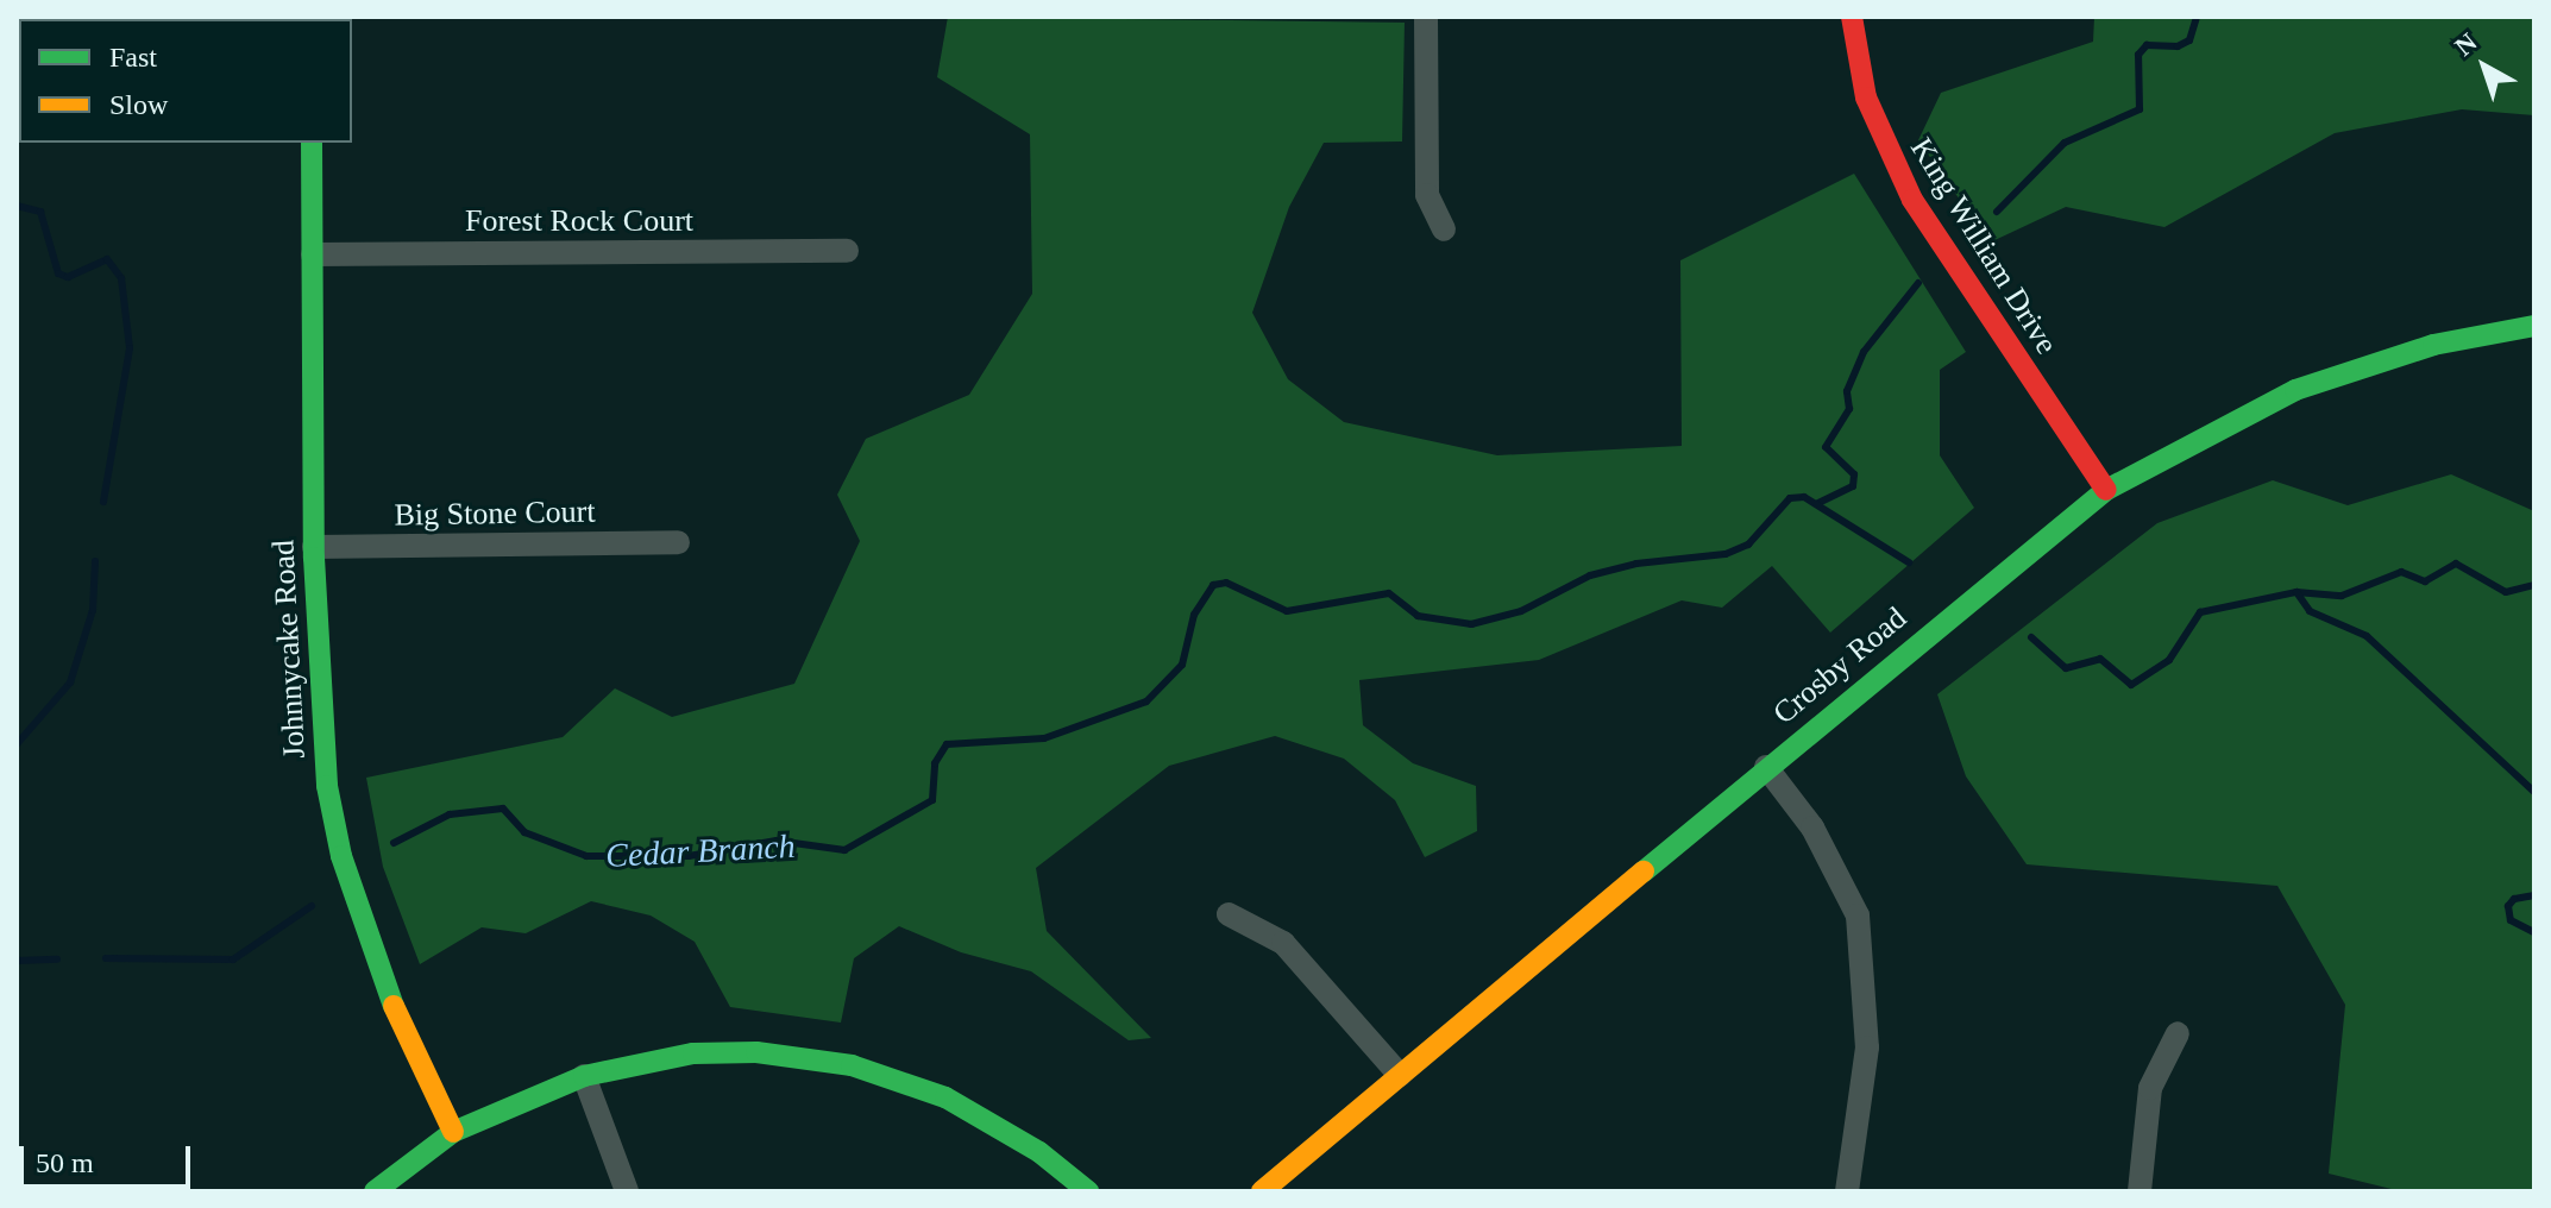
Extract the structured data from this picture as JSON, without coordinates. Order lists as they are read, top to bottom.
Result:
{
  "streets": {
    "street": [
      "Forest Rock Court",
      "King William Drive",
      "Big Stone Court",
      "Johnnycake Road",
      "Crosby Road"
    ]
  },
  "crossings": [
    ["Forest Rock Court", "Johnnycake Road"],
    ["King William Drive", "Crosby Road"],
    ["Big Stone Court", "Johnnycake Road"]
  ],
  "water": ["Cedar Branch"],
  "legend": ["Fast", "Slow"],
  "scale_bar": "50 m",
  "north": "top left"
}
